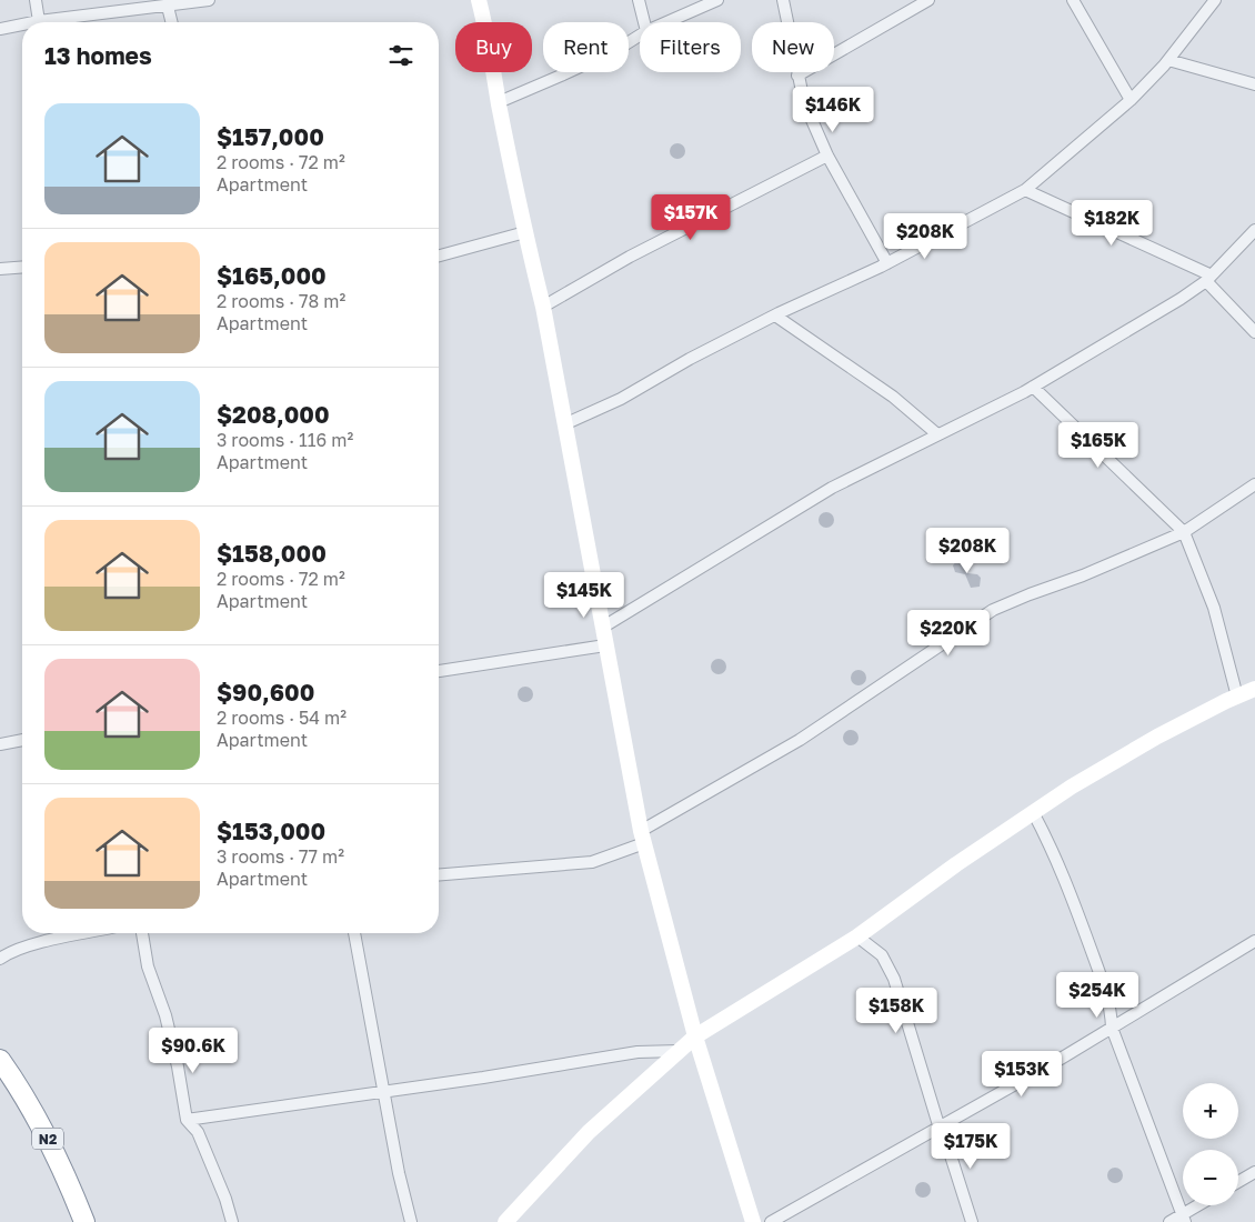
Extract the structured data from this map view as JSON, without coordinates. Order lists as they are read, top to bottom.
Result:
{
  "streets": {
    "highway": ["N2"]
  },
  "page": {
    "chip": [
      "Buy",
      "Rent",
      "Filters",
      "New"
    ],
    "heading": "13 homes",
    "price": [
      "$146K",
      "$157K",
      "$182K",
      "$208K",
      "$165K",
      "$208K",
      "$145K",
      "$220K",
      "$254K",
      "$158K",
      "$90.6K",
      "$153K",
      "$175K"
    ],
    "list": [
      {
        "name": "$157,000",
        "note": "2 rooms · 72 m² · Apartment"
      },
      {
        "name": "$165,000",
        "note": "2 rooms · 78 m² · Apartment"
      },
      {
        "name": "$208,000",
        "note": "3 rooms · 116 m² · Apartment"
      },
      {
        "name": "$158,000",
        "note": "2 rooms · 72 m² · Apartment"
      },
      {
        "name": "$90,600",
        "note": "2 rooms · 54 m² · Apartment"
      },
      {
        "name": "$153,000",
        "note": "3 rooms · 77 m² · Apartment"
      }
    ],
    "map_buttons": ["+", "−"]
  }
}
